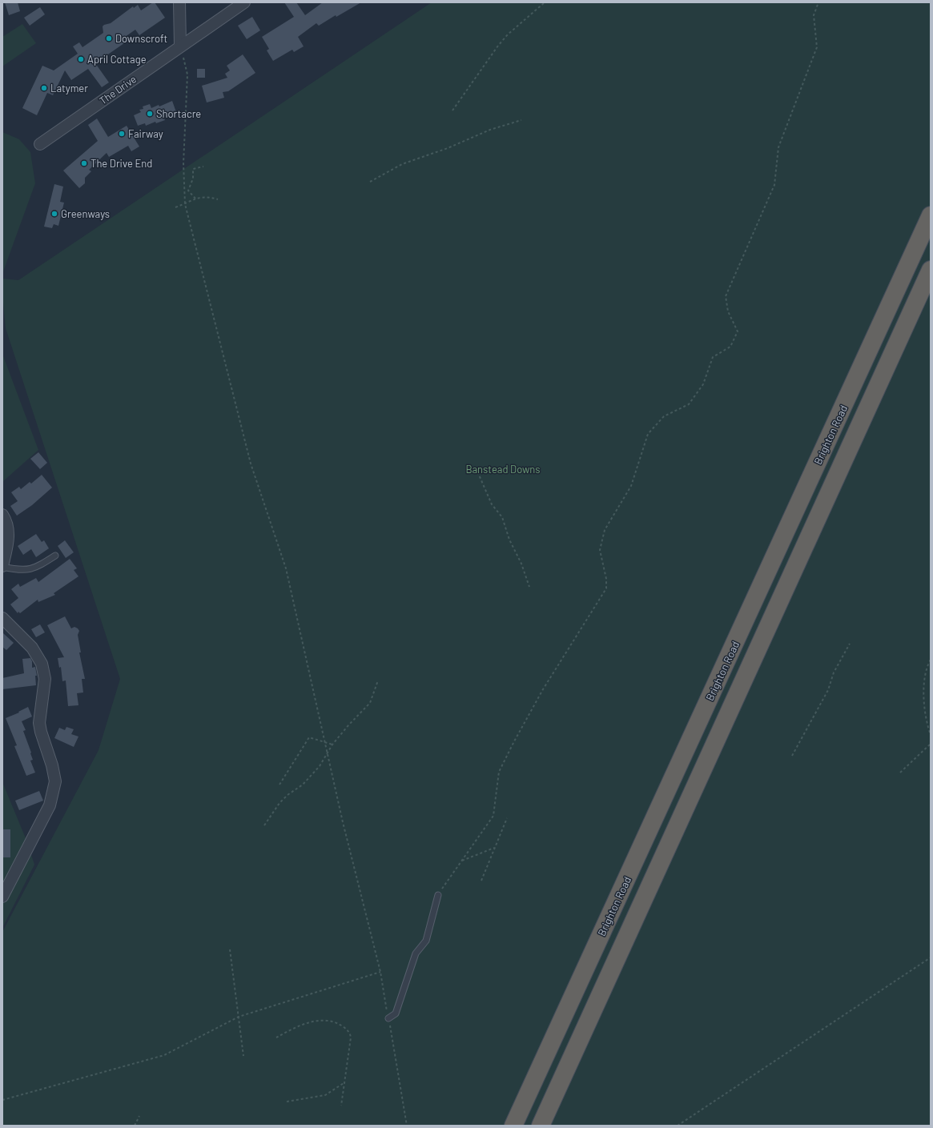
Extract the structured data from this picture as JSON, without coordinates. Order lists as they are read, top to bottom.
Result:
{
  "streets": {
    "highway": ["Brighton Road"],
    "street": ["The Drive"]
  },
  "parks": ["Banstead Downs"],
  "places": [
    "Downscroft",
    "April Cottage",
    "Latymer",
    "Shortacre",
    "Fairway",
    "The Drive End",
    "Greenways"
  ]
}
